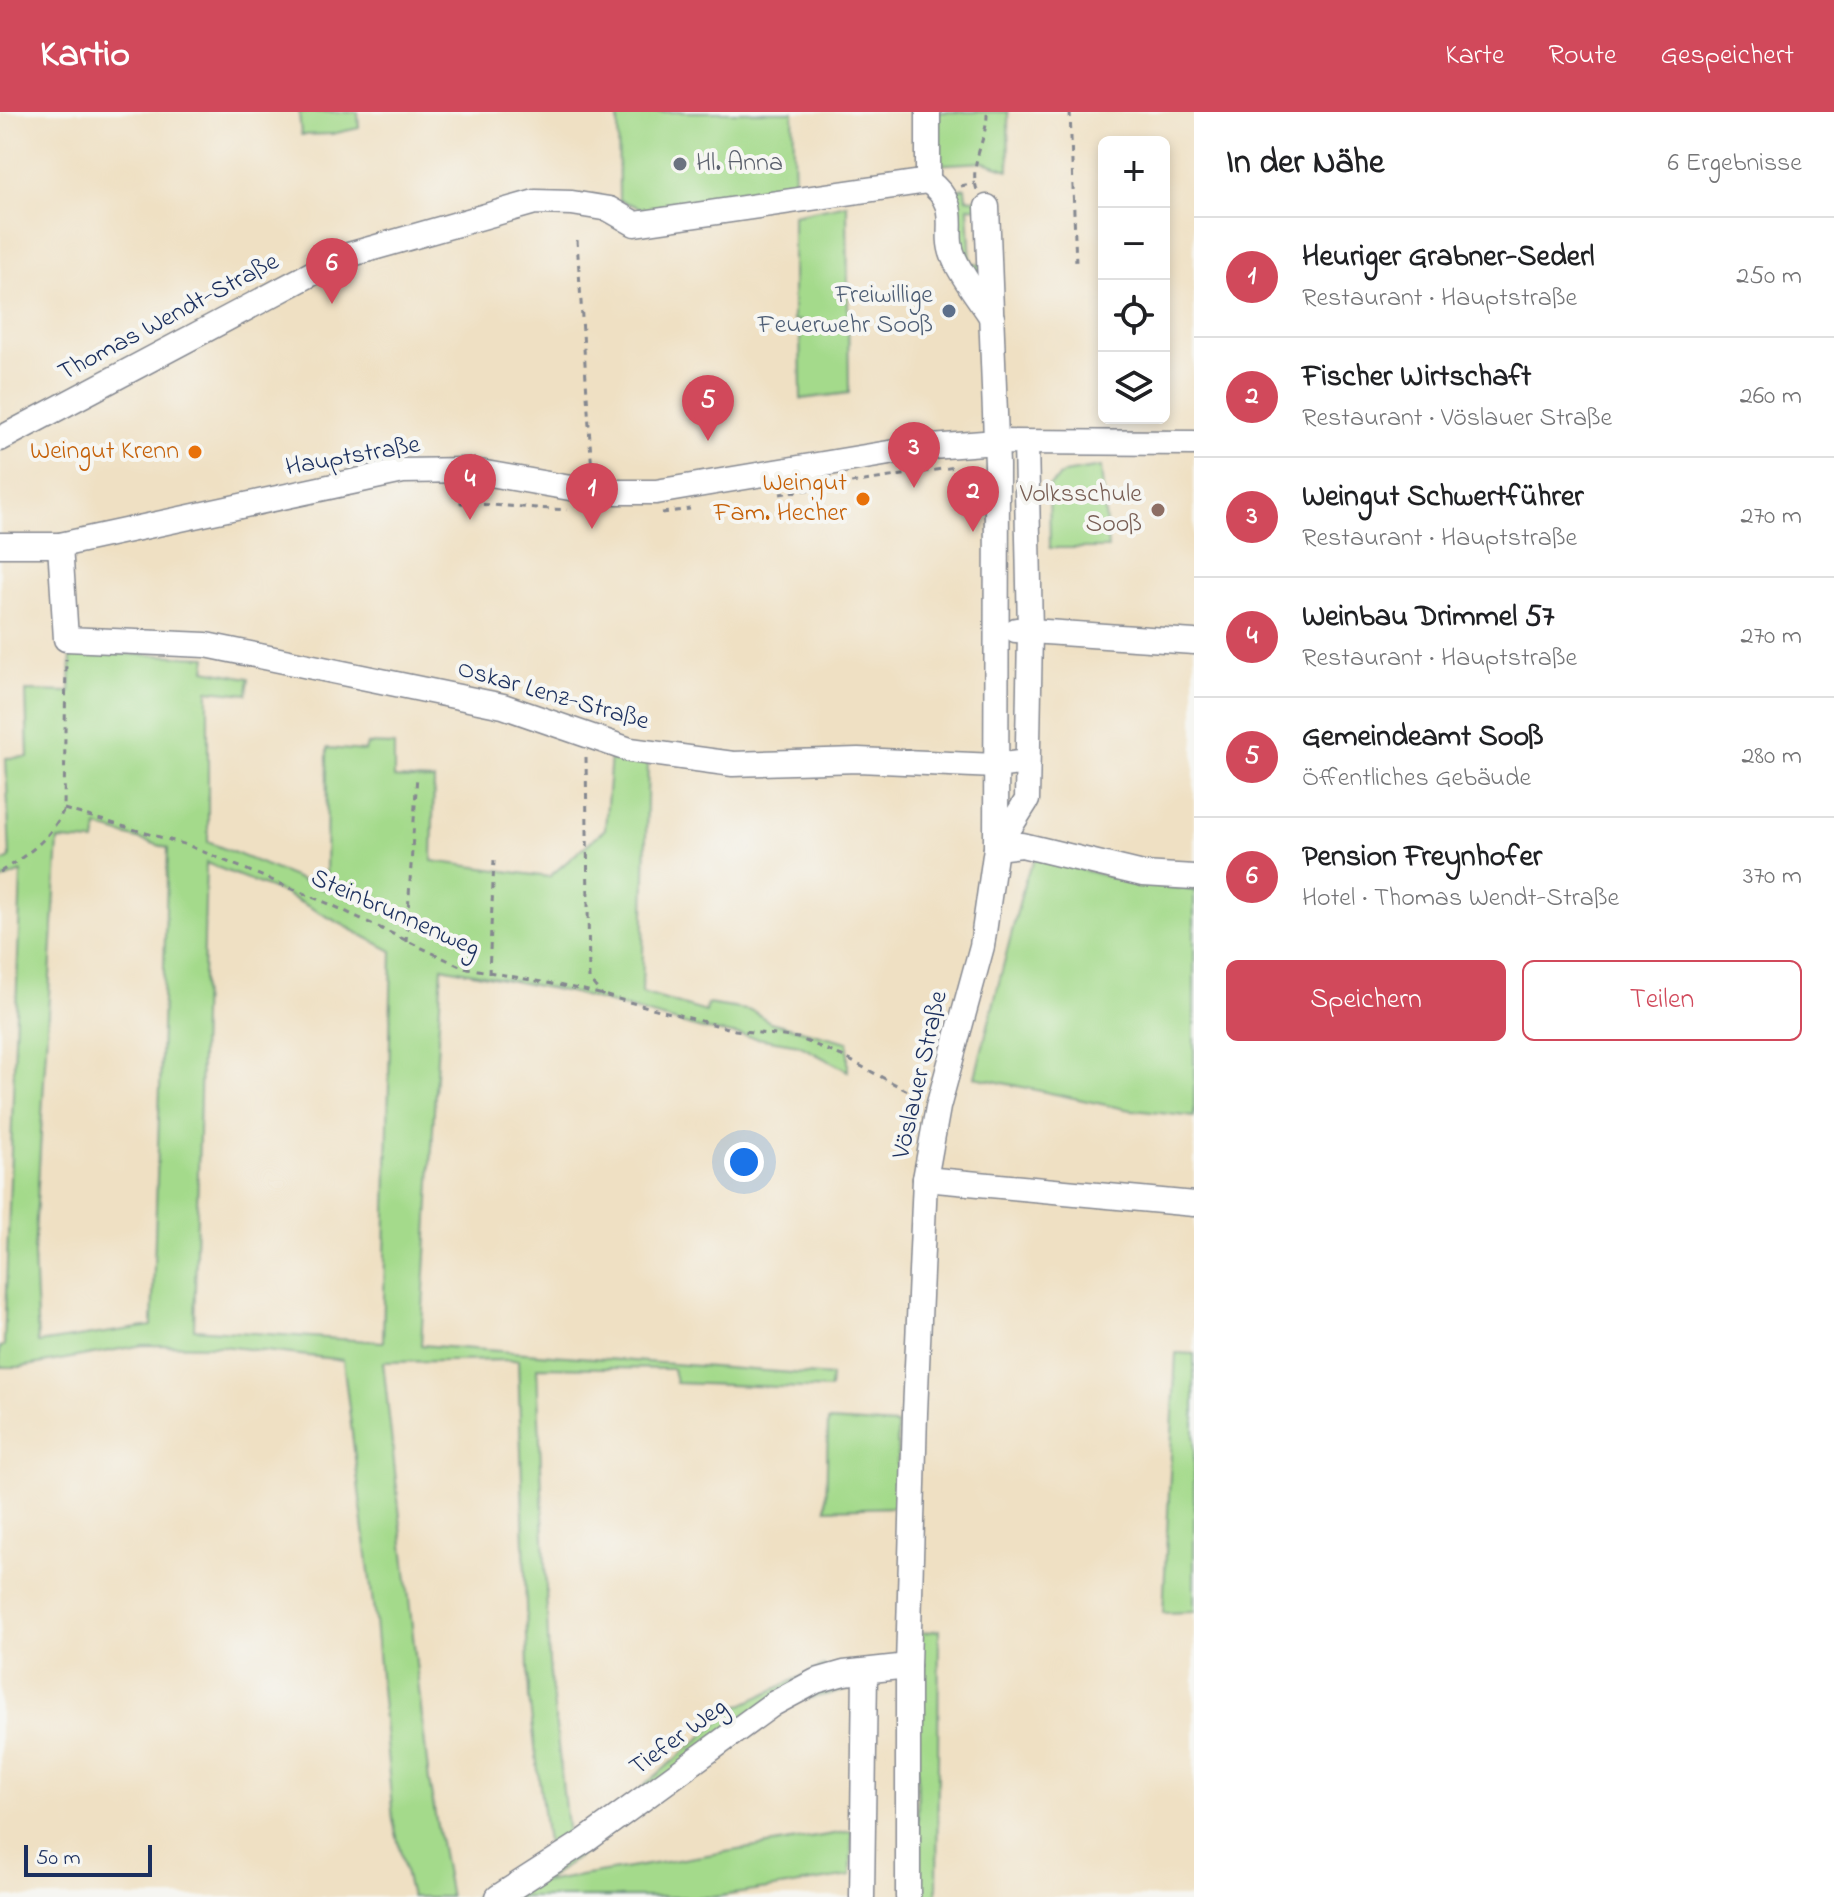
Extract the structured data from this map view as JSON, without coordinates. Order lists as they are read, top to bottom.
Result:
{
  "streets": {
    "street": [
      "Thomas Wendt-Straße",
      "Hauptstraße",
      "Oskar Lenz-Straße",
      "Vöslauer Straße",
      "Tiefer Weg"
    ],
    "path": ["Steinbrunnenweg"]
  },
  "crossings": [
    ["Hauptstraße", "Vöslauer Straße"],
    ["Oskar Lenz-Straße", "Vöslauer Straße"],
    ["Steinbrunnenweg", "Vöslauer Straße"],
    ["Vöslauer Straße", "Tiefer Weg"]
  ],
  "places": [
    "Hl. Anna",
    "Freiwillige Feuerwehr Sooß",
    "Weingut Krenn",
    "Weingut Fam. Hecher",
    "Volksschule Sooß"
  ],
  "scale_bar": "50 m",
  "page": {
    "header": "Kartio",
    "nav": ["Karte", "Route", "Gespeichert"],
    "heading": ["In der Nähe", "6 Ergebnisse"],
    "map_buttons": ["+", "−"],
    "list": [
      {
        "mark": "1",
        "name": "Heuriger Grabner-Sederl",
        "note": "Restaurant · Hauptstraße",
        "value": "250 m"
      },
      {
        "mark": "2",
        "name": "Fischer Wirtschaft",
        "note": "Restaurant · Vöslauer Straße",
        "value": "260 m"
      },
      {
        "mark": "3",
        "name": "Weingut Schwertführer",
        "note": "Restaurant · Hauptstraße",
        "value": "270 m"
      },
      {
        "mark": "4",
        "name": "Weinbau Drimmel 57",
        "note": "Restaurant · Hauptstraße",
        "value": "270 m"
      },
      {
        "mark": "5",
        "name": "Gemeindeamt Sooß",
        "note": "Öffentliches Gebäude",
        "value": "280 m"
      },
      {
        "mark": "6",
        "name": "Pension Freynhofer",
        "note": "Hotel · Thomas Wendt-Straße",
        "value": "370 m"
      }
    ],
    "pins": [
      "6",
      "5",
      "3",
      "4",
      "1",
      "2"
    ],
    "buttons": ["Speichern", "Teilen"],
    "scale": "50 m"
  }
}
